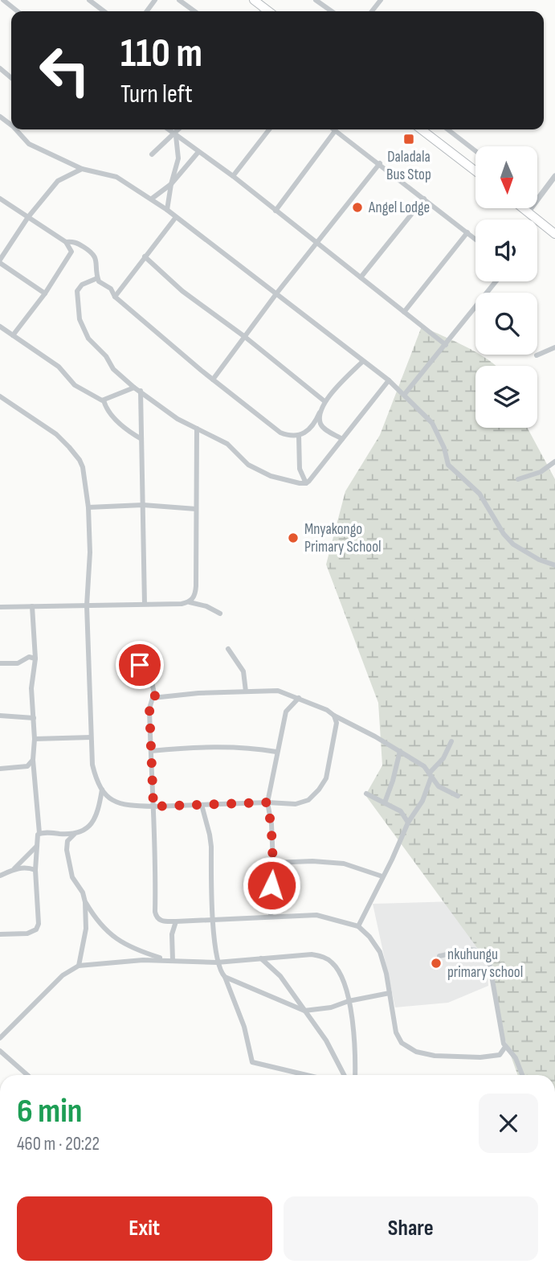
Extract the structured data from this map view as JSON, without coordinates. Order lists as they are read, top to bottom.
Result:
{
  "places": {
    "transit": ["Daladala Bus Stop"],
    "other": ["Angel Lodge", "Mnyakongo Primary School", "nkuhungu primary school"]
  },
  "north": "bottom",
  "page": {
    "turn": ["110 m", "Turn left"],
    "heading": ["6 min", "460 m · 20:22"],
    "buttons": ["Exit", "Share"]
  }
}
